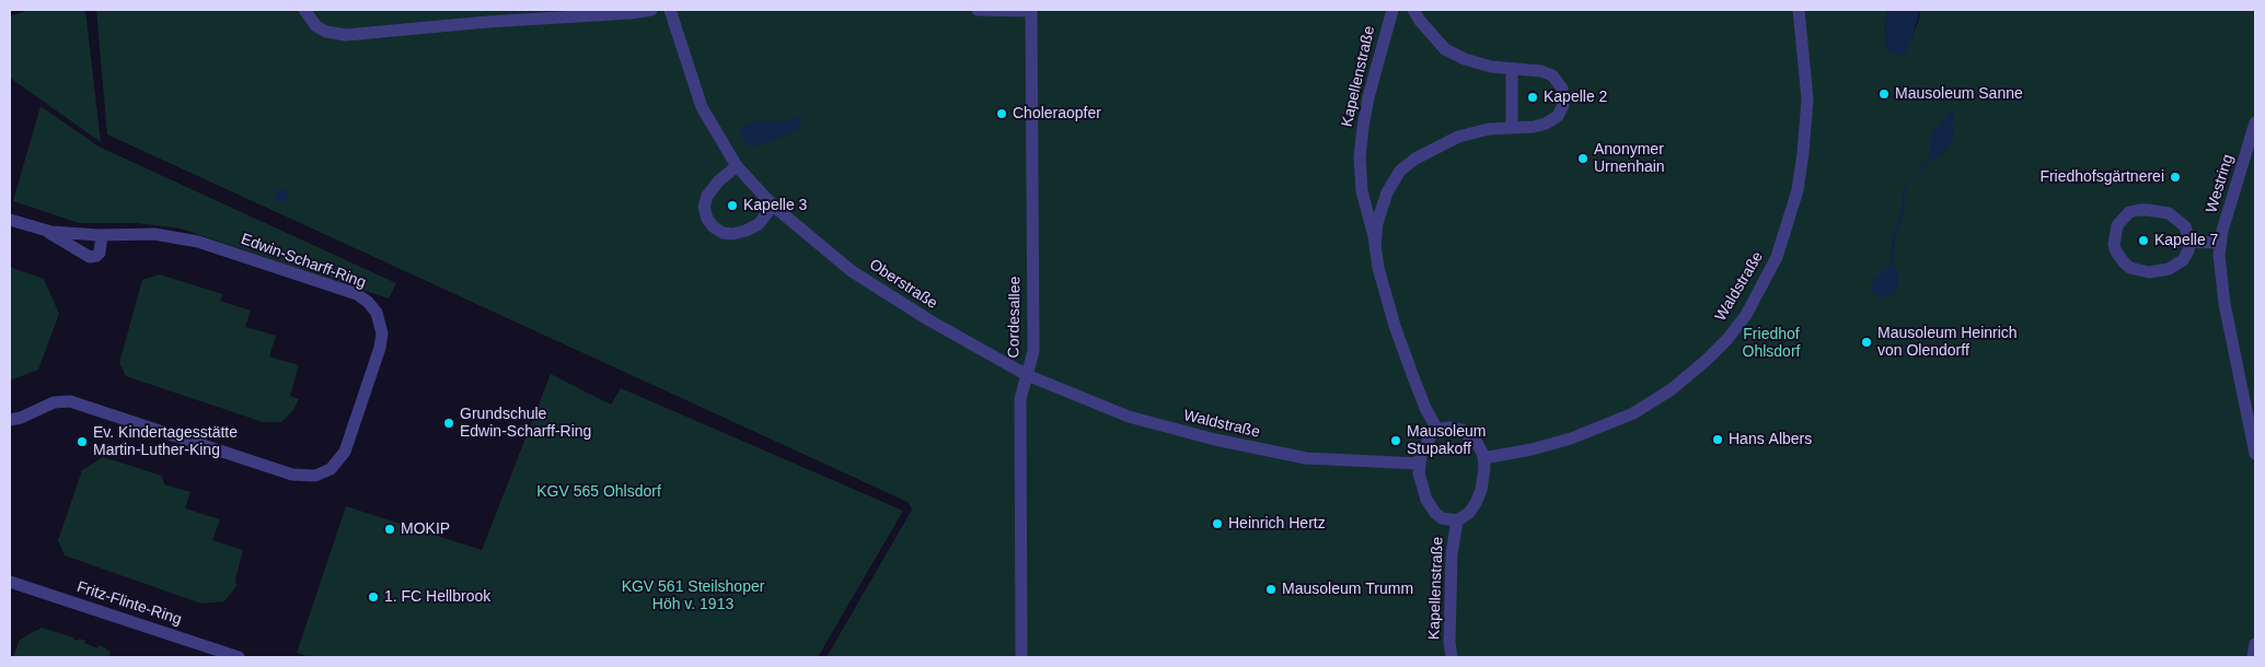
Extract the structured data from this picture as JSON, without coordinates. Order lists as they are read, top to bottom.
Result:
{
  "streets": {
    "street": [
      "Kapellenstraße",
      "Westring",
      "Edwin-Scharff-Ring",
      "Oberstraße",
      "Waldstraße",
      "Cordesallee",
      "Fritz-Flinte-Ring"
    ]
  },
  "crossings": [
    ["Kapellenstraße", "Waldstraße"],
    ["Oberstraße", "Waldstraße"],
    ["Oberstraße", "Cordesallee"],
    ["Waldstraße", "Cordesallee"]
  ],
  "parks": ["Friedhof Ohlsdorf", "KGV 565 Ohlsdorf", "KGV 561 Steilshoper Höh v. 1913"],
  "places": [
    "Mausoleum Sanne",
    "Kapelle 2",
    "Choleraopfer",
    "Anonymer Urnenhain",
    "Friedhofsgärtnerei",
    "Kapelle 3",
    "Kapelle 7",
    "Mausoleum Heinrich von Olendorff",
    "Grundschule Edwin-Scharff-Ring",
    "Hans Albers",
    "Mausoleum Stupakoff",
    "Ev. Kindertagesstätte Martin-Luther-King",
    "Heinrich Hertz",
    "MOKIP",
    "Mausoleum Trumm",
    "1. FC Hellbrook"
  ]
}
